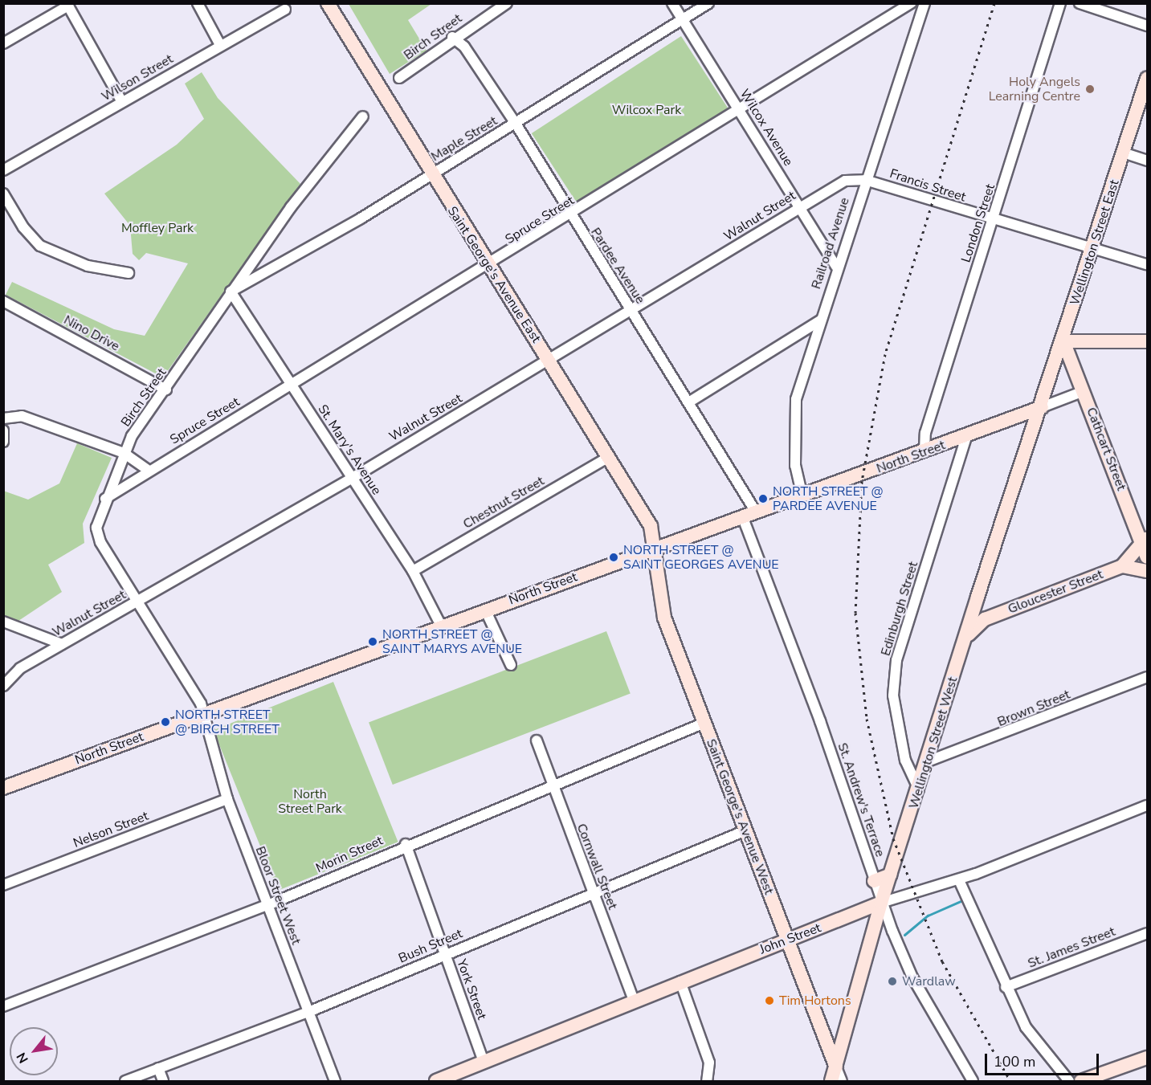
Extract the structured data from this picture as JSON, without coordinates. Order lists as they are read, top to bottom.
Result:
{
  "streets": {
    "main road": [
      "Wellington Street East",
      "Saint George's Avenue East",
      "Cathcart Street",
      "North Street",
      "Gloucester Street",
      "Wellington Street West",
      "Saint George's Avenue West",
      "John Street"
    ],
    "street": [
      "Birch Street",
      "Wilson Street",
      "Wilcox Avenue",
      "Maple Street",
      "Francis Street",
      "Walnut Street",
      "Spruce Street",
      "London Street",
      "Railroad Avenue",
      "Pardee Avenue",
      "Nino Drive",
      "St. Mary's Avenue",
      "Chestnut Street",
      "Edinburgh Street",
      "Brown Street",
      "St. Andrew's Terrace",
      "Nelson Street",
      "Morin Street",
      "Cornwall Street",
      "Bloor Street West",
      "Bush Street",
      "St. James Street",
      "York Street"
    ]
  },
  "crossings": [
    ["Birch Street", "Maple Street"],
    ["Birch Street", "Walnut Street"],
    ["Birch Street", "Spruce Street"],
    ["Birch Street", "Pardee Avenue"],
    ["Birch Street", "Nino Drive"],
    ["Birch Street", "St. Mary's Avenue"],
    ["Birch Street", "North Street"],
    ["Birch Street", "Bloor Street West"],
    ["Wilcox Avenue", "Maple Street"],
    ["Wilcox Avenue", "Walnut Street"],
    ["Wilcox Avenue", "Spruce Street"],
    ["Wilcox Avenue", "Railroad Avenue"],
    ["Maple Street", "Pardee Avenue"],
    ["Maple Street", "Saint George's Avenue East"],
    ["Maple Street", "St. Mary's Avenue"],
    ["Francis Street", "Walnut Street"],
    ["Francis Street", "London Street"],
    ["Francis Street", "Wellington Street East"],
    ["Francis Street", "Railroad Avenue"],
    ["Walnut Street", "Railroad Avenue"],
    ["Walnut Street", "Pardee Avenue"],
    ["Walnut Street", "Saint George's Avenue East"],
    ["Walnut Street", "St. Mary's Avenue"],
    ["Spruce Street", "Pardee Avenue"],
    ["Spruce Street", "Saint George's Avenue East"],
    ["Spruce Street", "St. Mary's Avenue"],
    ["London Street", "North Street"],
    ["Wellington Street East", "Cathcart Street"],
    ["Wellington Street East", "North Street"],
    ["Wellington Street East", "Wellington Street West"],
    ["Railroad Avenue", "North Street"],
    ["Pardee Avenue", "North Street"],
    ["Saint George's Avenue East", "North Street"],
    ["Saint George's Avenue East", "Chestnut Street"],
    ["Saint George's Avenue East", "Saint George's Avenue West"],
    ["Cathcart Street", "North Street"],
    ["Cathcart Street", "Gloucester Street"],
    ["St. Mary's Avenue", "North Street"],
    ["St. Mary's Avenue", "Chestnut Street"],
    ["North Street", "Edinburgh Street"],
    ["North Street", "Wellington Street West"],
    ["North Street", "St. Andrew's Terrace"],
    ["North Street", "Saint George's Avenue West"],
    ["North Street", "Bloor Street West"],
    ["Gloucester Street", "Wellington Street West"],
    ["Edinburgh Street", "Wellington Street West"],
    ["Brown Street", "Wellington Street West"],
    ["Wellington Street West", "St. Andrew's Terrace"],
    ["Wellington Street West", "Saint George's Avenue West"],
    ["Wellington Street West", "John Street"],
    ["St. Andrew's Terrace", "John Street"],
    ["Saint George's Avenue West", "Morin Street"],
    ["Saint George's Avenue West", "John Street"],
    ["Saint George's Avenue West", "Bush Street"],
    ["Nelson Street", "Bloor Street West"],
    ["Morin Street", "Cornwall Street"],
    ["Morin Street", "Bloor Street West"],
    ["Morin Street", "York Street"],
    ["Cornwall Street", "John Street"],
    ["Cornwall Street", "Bush Street"],
    ["Bloor Street West", "Bush Street"],
    ["John Street", "York Street"],
    ["Bush Street", "York Street"]
  ],
  "parks": ["Wilcox Park", "Moffley Park", "North Street Park"],
  "places": [
    "Holy Angels Learning Centre",
    "NORTH STREET @ PARDEE AVENUE",
    "NORTH STREET @ SAINT GEORGES AVENUE",
    "NORTH STREET @ SAINT MARYS AVENUE",
    "NORTH STREET @ BIRCH STREET",
    "Wardlaw",
    "Tim Hortons"
  ],
  "scale_bar": "100 m",
  "north": "bottom left"
}
